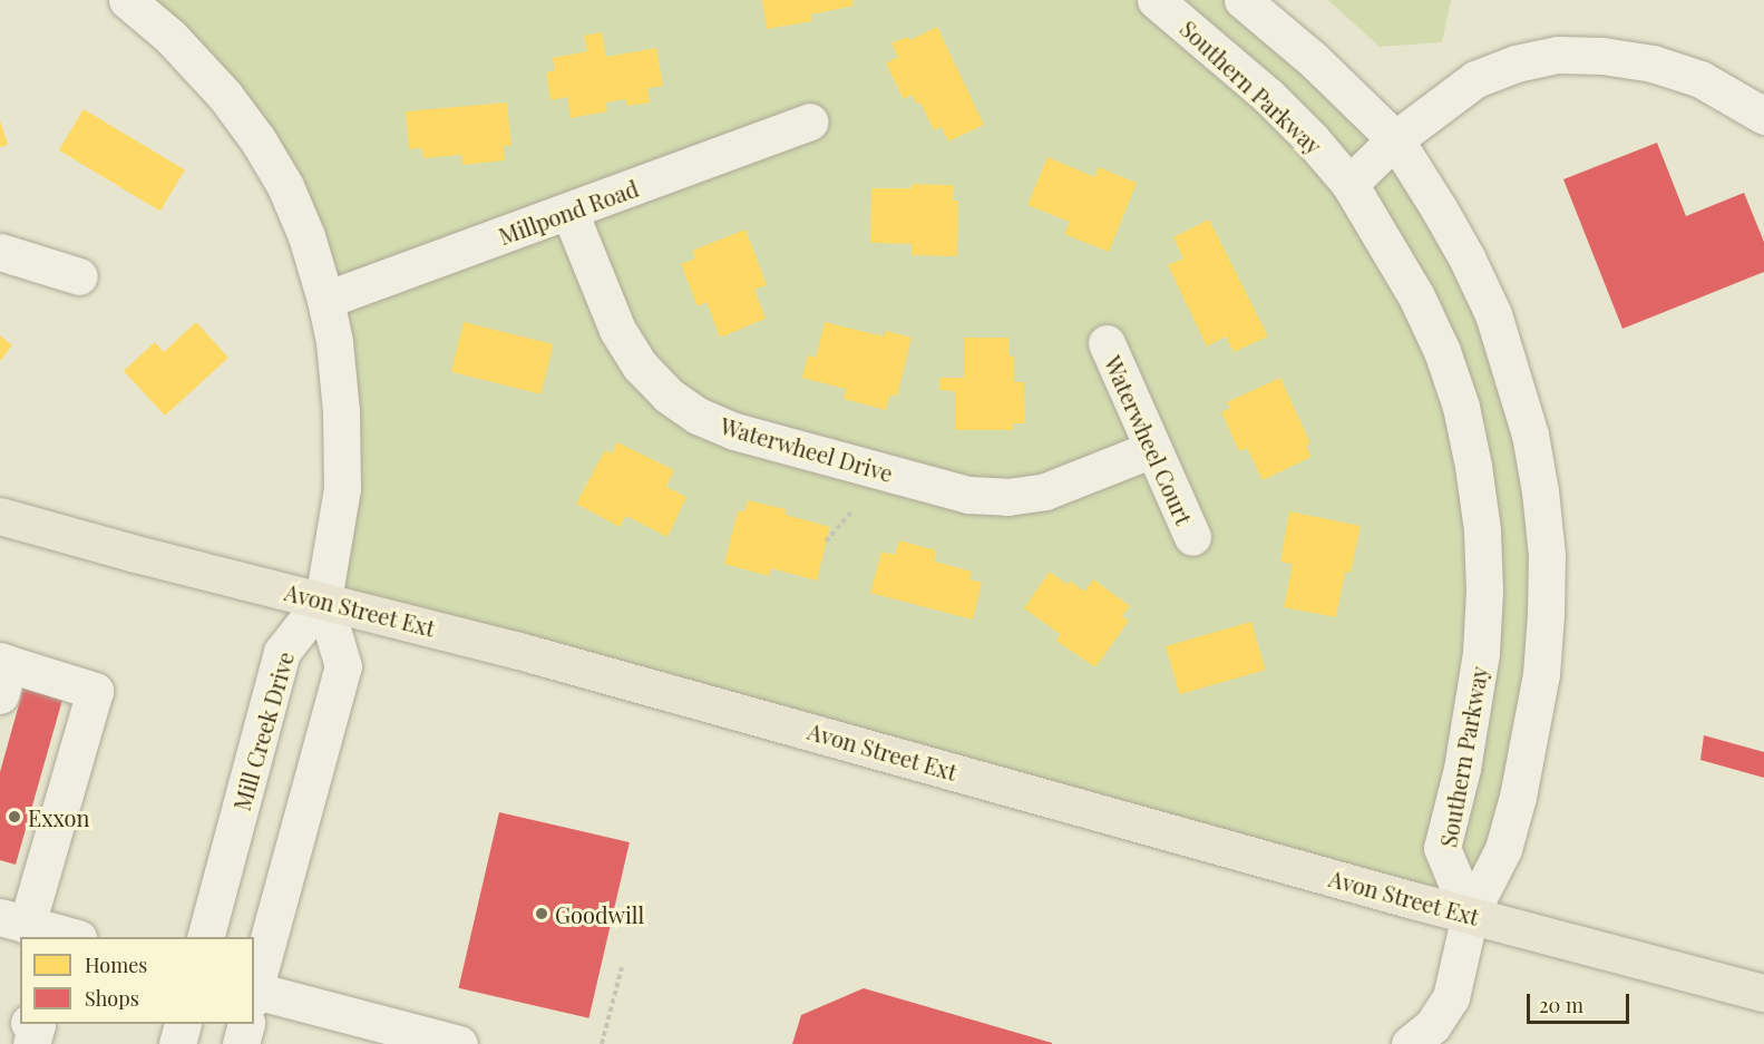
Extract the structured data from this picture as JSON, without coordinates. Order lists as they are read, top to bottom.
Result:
{
  "streets": {
    "main road": ["Avon Street Ext"],
    "street": [
      "Southern Parkway",
      "Millpond Road",
      "Waterwheel Court",
      "Waterwheel Drive",
      "Mill Creek Drive"
    ]
  },
  "crossings": [
    ["Southern Parkway", "Avon Street Ext"],
    ["Millpond Road", "Waterwheel Drive"],
    ["Millpond Road", "Mill Creek Drive"],
    ["Waterwheel Court", "Waterwheel Drive"],
    ["Avon Street Ext", "Mill Creek Drive"]
  ],
  "places": ["Exxon", "Goodwill"],
  "legend": ["Homes", "Shops"],
  "scale_bar": "20 m"
}
